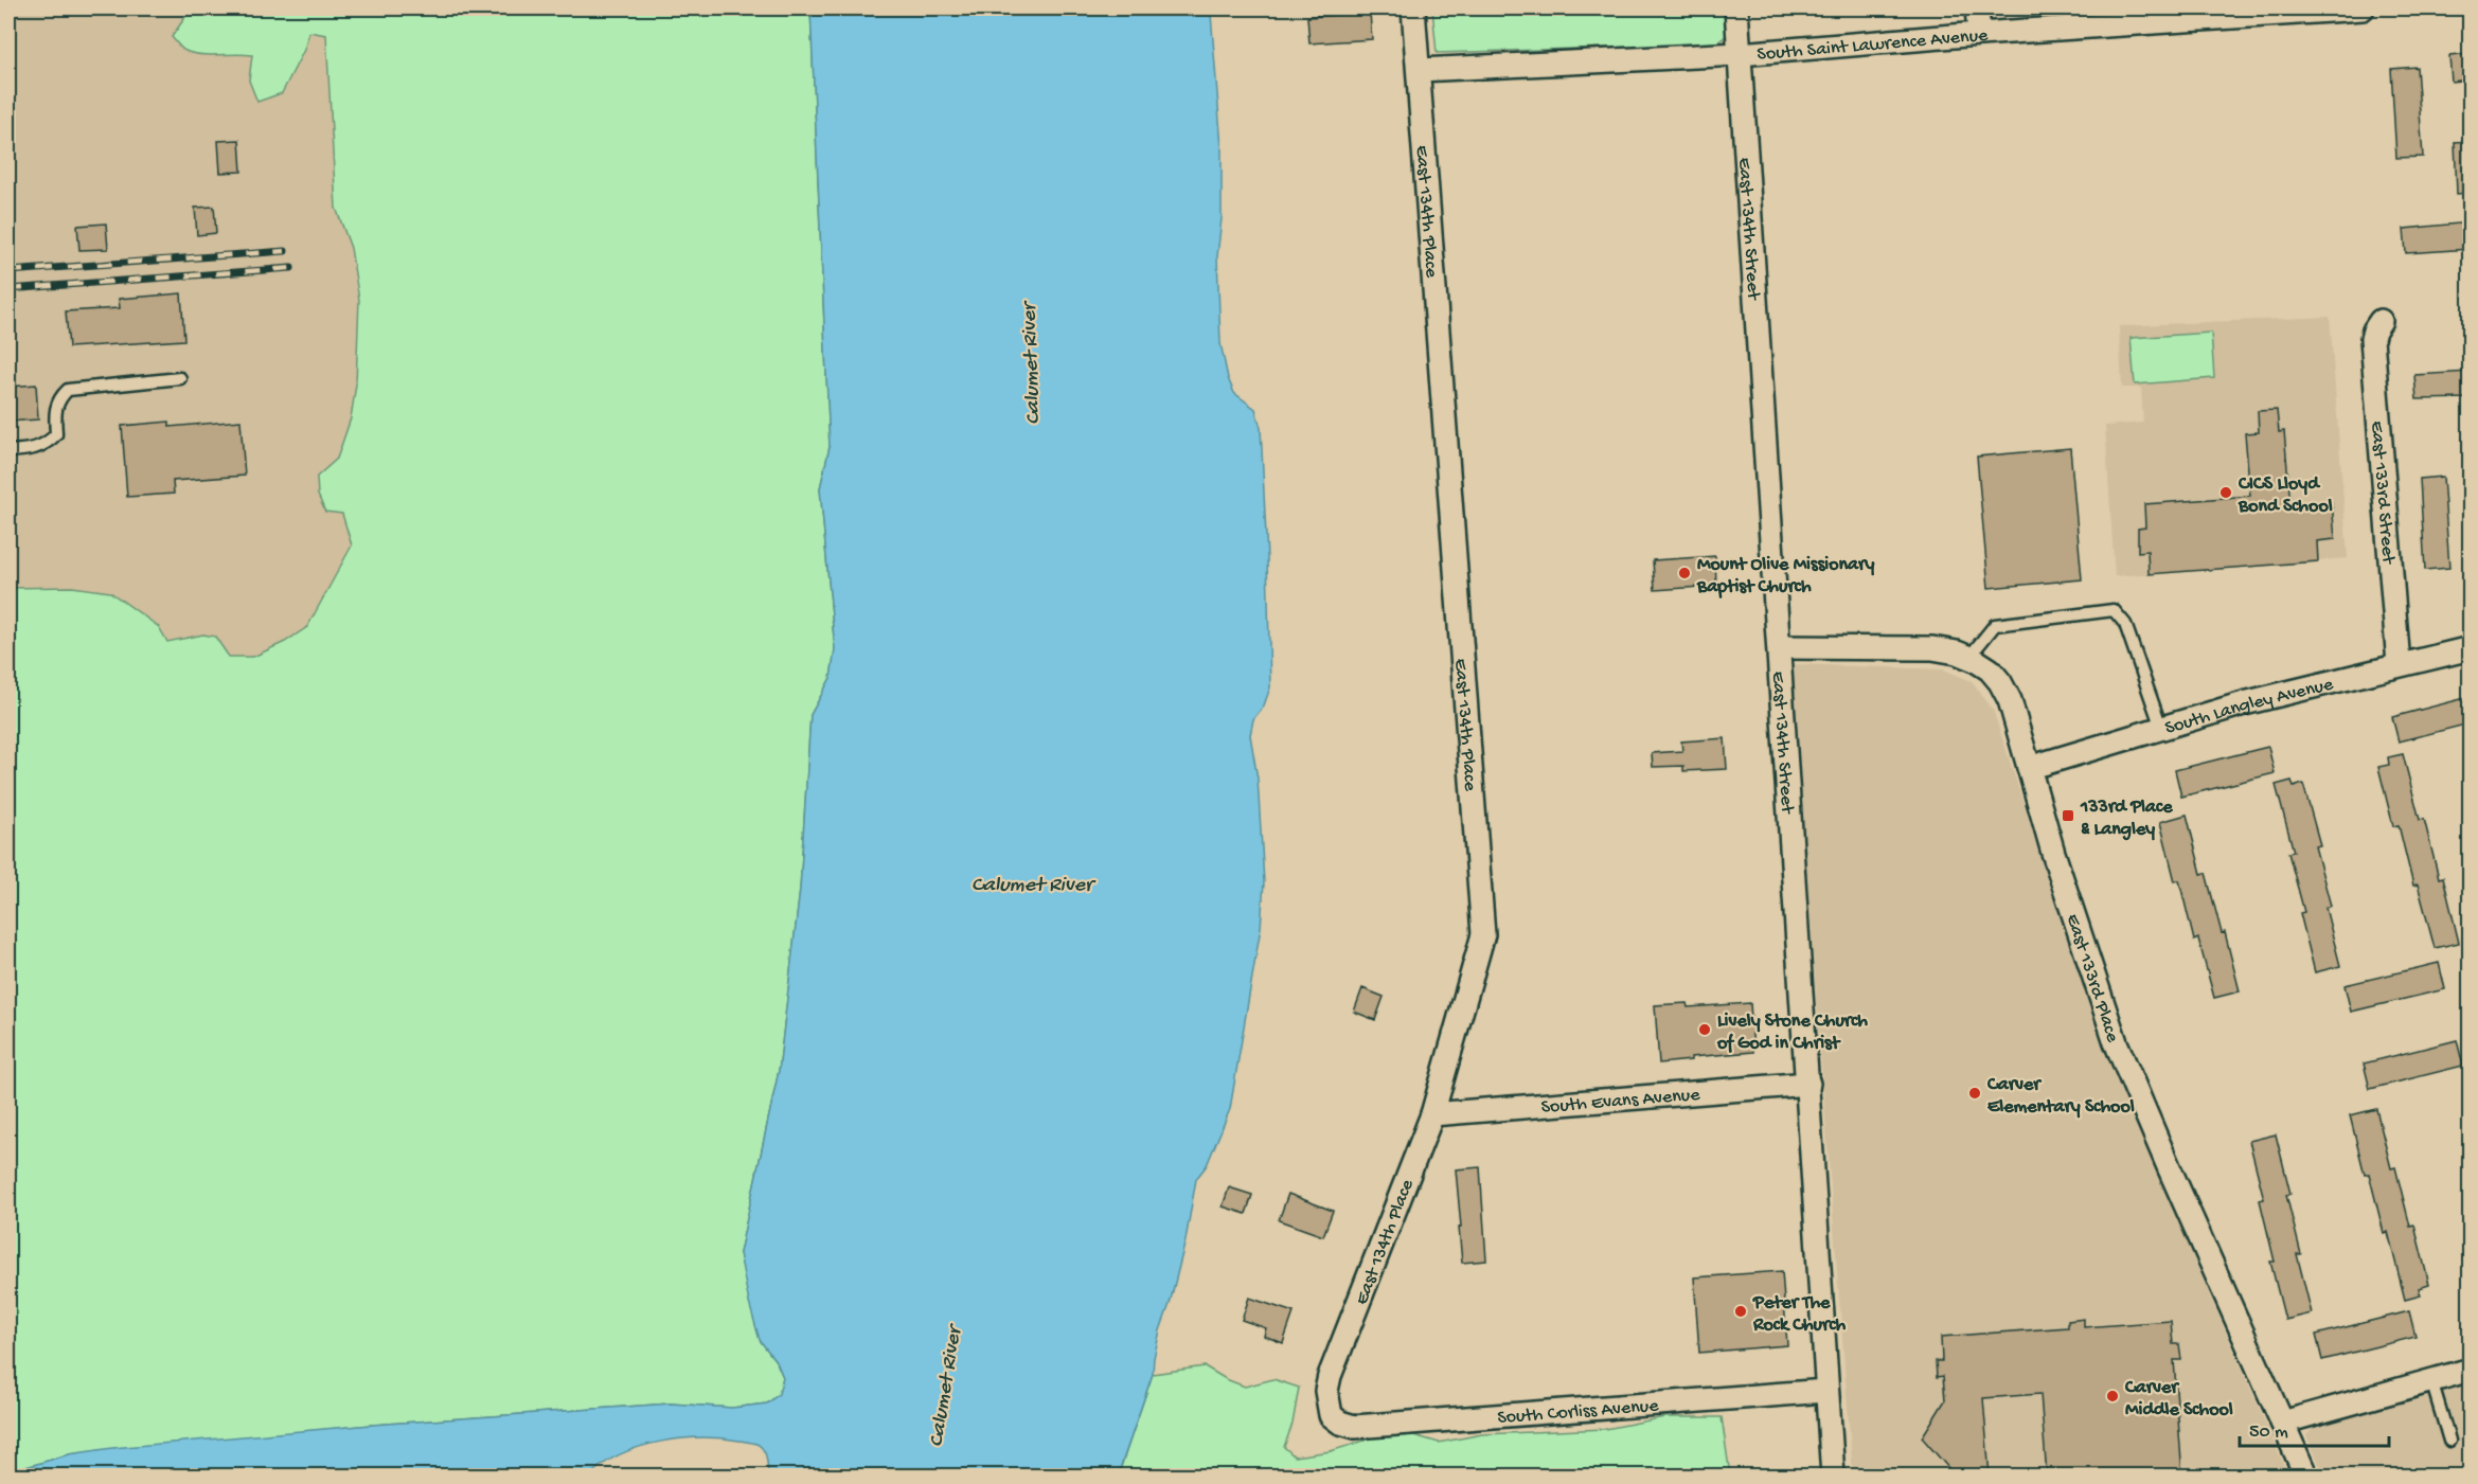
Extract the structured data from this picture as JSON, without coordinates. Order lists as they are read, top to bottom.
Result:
{
  "streets": {
    "street": [
      "South Saint Lawrence Avenue",
      "East 134th Place",
      "East 134th Street",
      "East 133rd Street",
      "South Langley Avenue",
      "East 133rd Place",
      "South Evans Avenue",
      "South Corliss Avenue"
    ]
  },
  "crossings": [
    ["South Saint Lawrence Avenue", "East 134th Place"],
    ["South Saint Lawrence Avenue", "East 134th Street"],
    ["East 134th Place", "South Evans Avenue"],
    ["East 134th Place", "South Corliss Avenue"],
    ["East 134th Street", "East 133rd Place"],
    ["East 134th Street", "South Evans Avenue"],
    ["East 134th Street", "South Corliss Avenue"],
    ["East 133rd Street", "South Langley Avenue"],
    ["South Langley Avenue", "East 133rd Place"]
  ],
  "water": ["Calumet River"],
  "places": {
    "other": [
      "CICS Lloyd Bond School",
      "Mount Olive Missionary Baptist Church",
      "Lively Stone Church of God in Christ",
      "Carver Elementary School",
      "Peter The Rock Church",
      "Carver Middle School"
    ],
    "transit": ["133rd Place & Langley"]
  },
  "scale_bar": "50 m"
}
